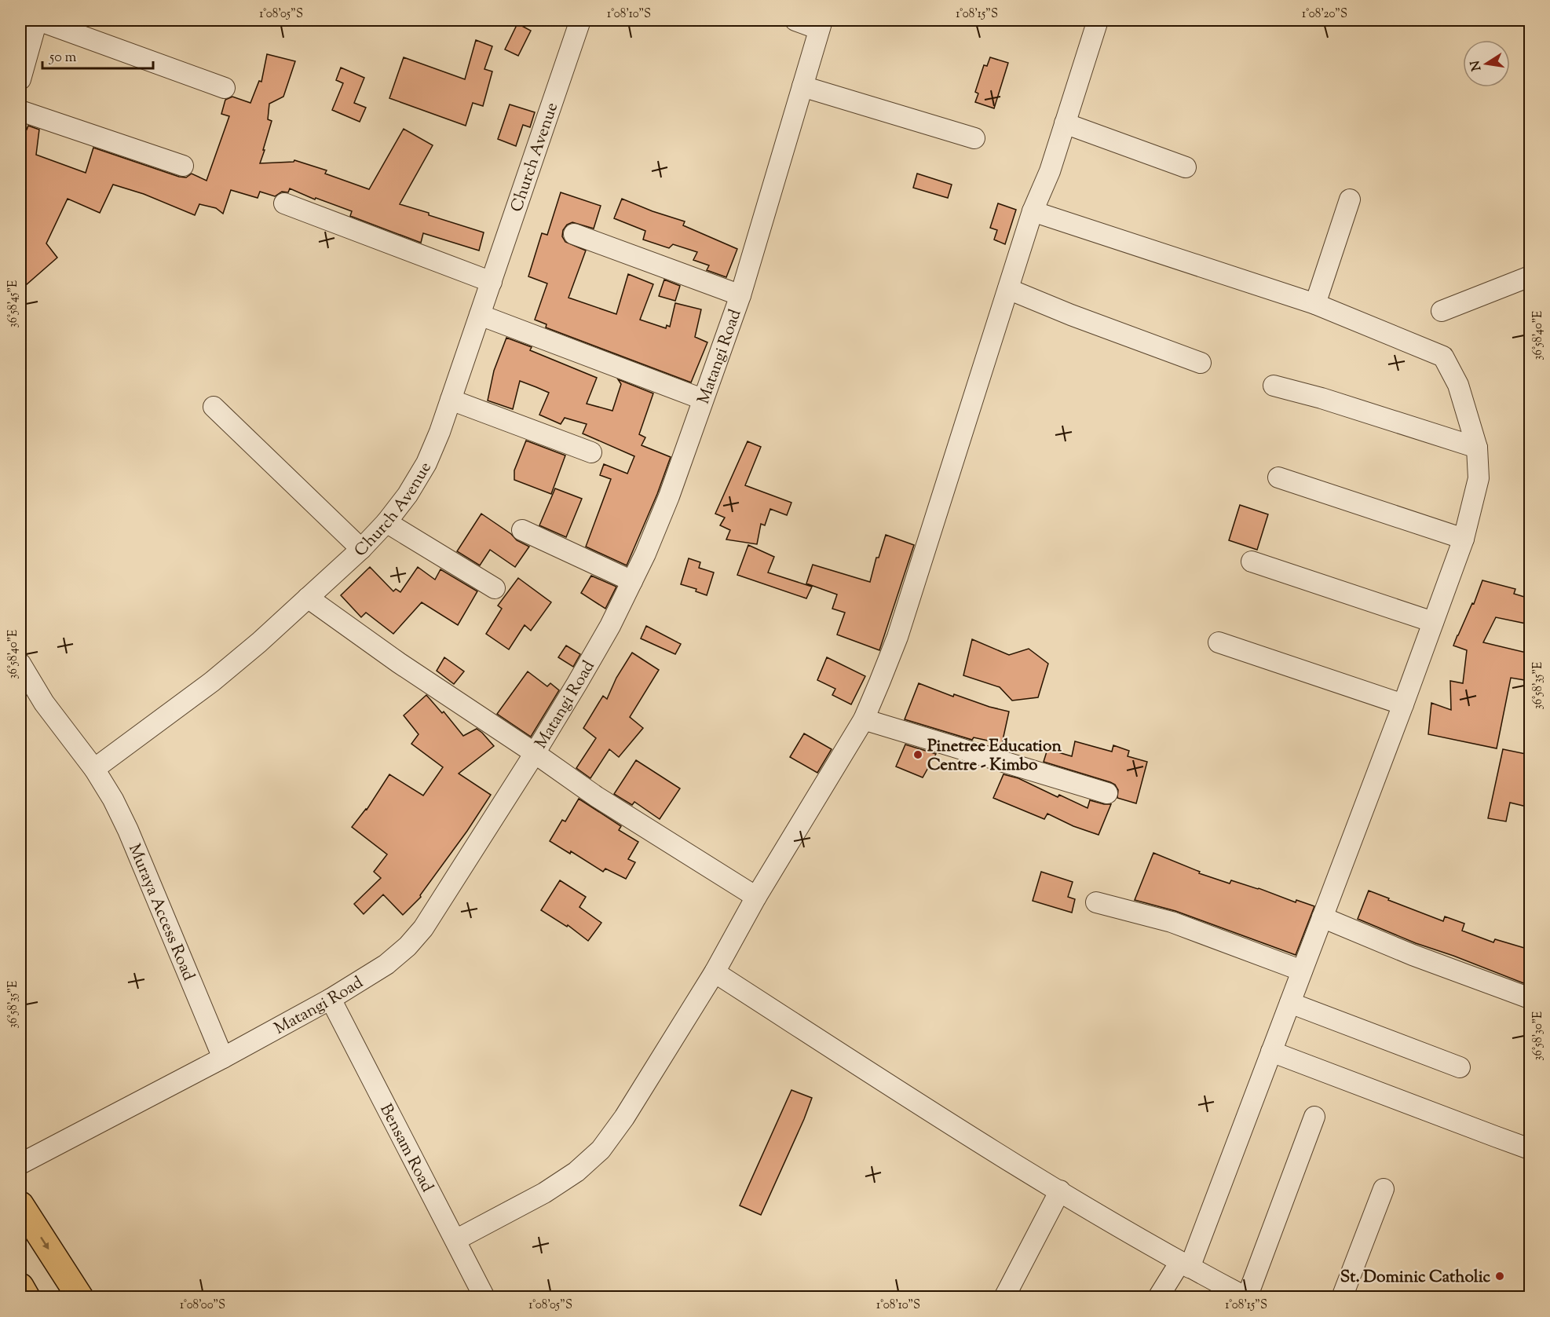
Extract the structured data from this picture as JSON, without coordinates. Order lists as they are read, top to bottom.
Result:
{
  "streets": {
    "street": [
      "Church Avenue",
      "Matangi Road",
      "Muraya Access Road",
      "Bensam Road"
    ]
  },
  "crossings": [
    ["Church Avenue", "Muraya Access Road"],
    ["Matangi Road", "Muraya Access Road"],
    ["Matangi Road", "Bensam Road"]
  ],
  "places": ["Pinetree Education Centre - Kimbo", "St. Dominic Catholic"],
  "scale_bar": "50 m",
  "north": "left",
  "coordinates": [
    "1°08'05\"S",
    "1°08'10\"S",
    "1°08'15\"S",
    "1°08'20\"S",
    "36°58'45\"E",
    "36°58'40\"E",
    "36°58'35\"E",
    "36°58'30\"E",
    "1°08'00\"S"
  ]
}
